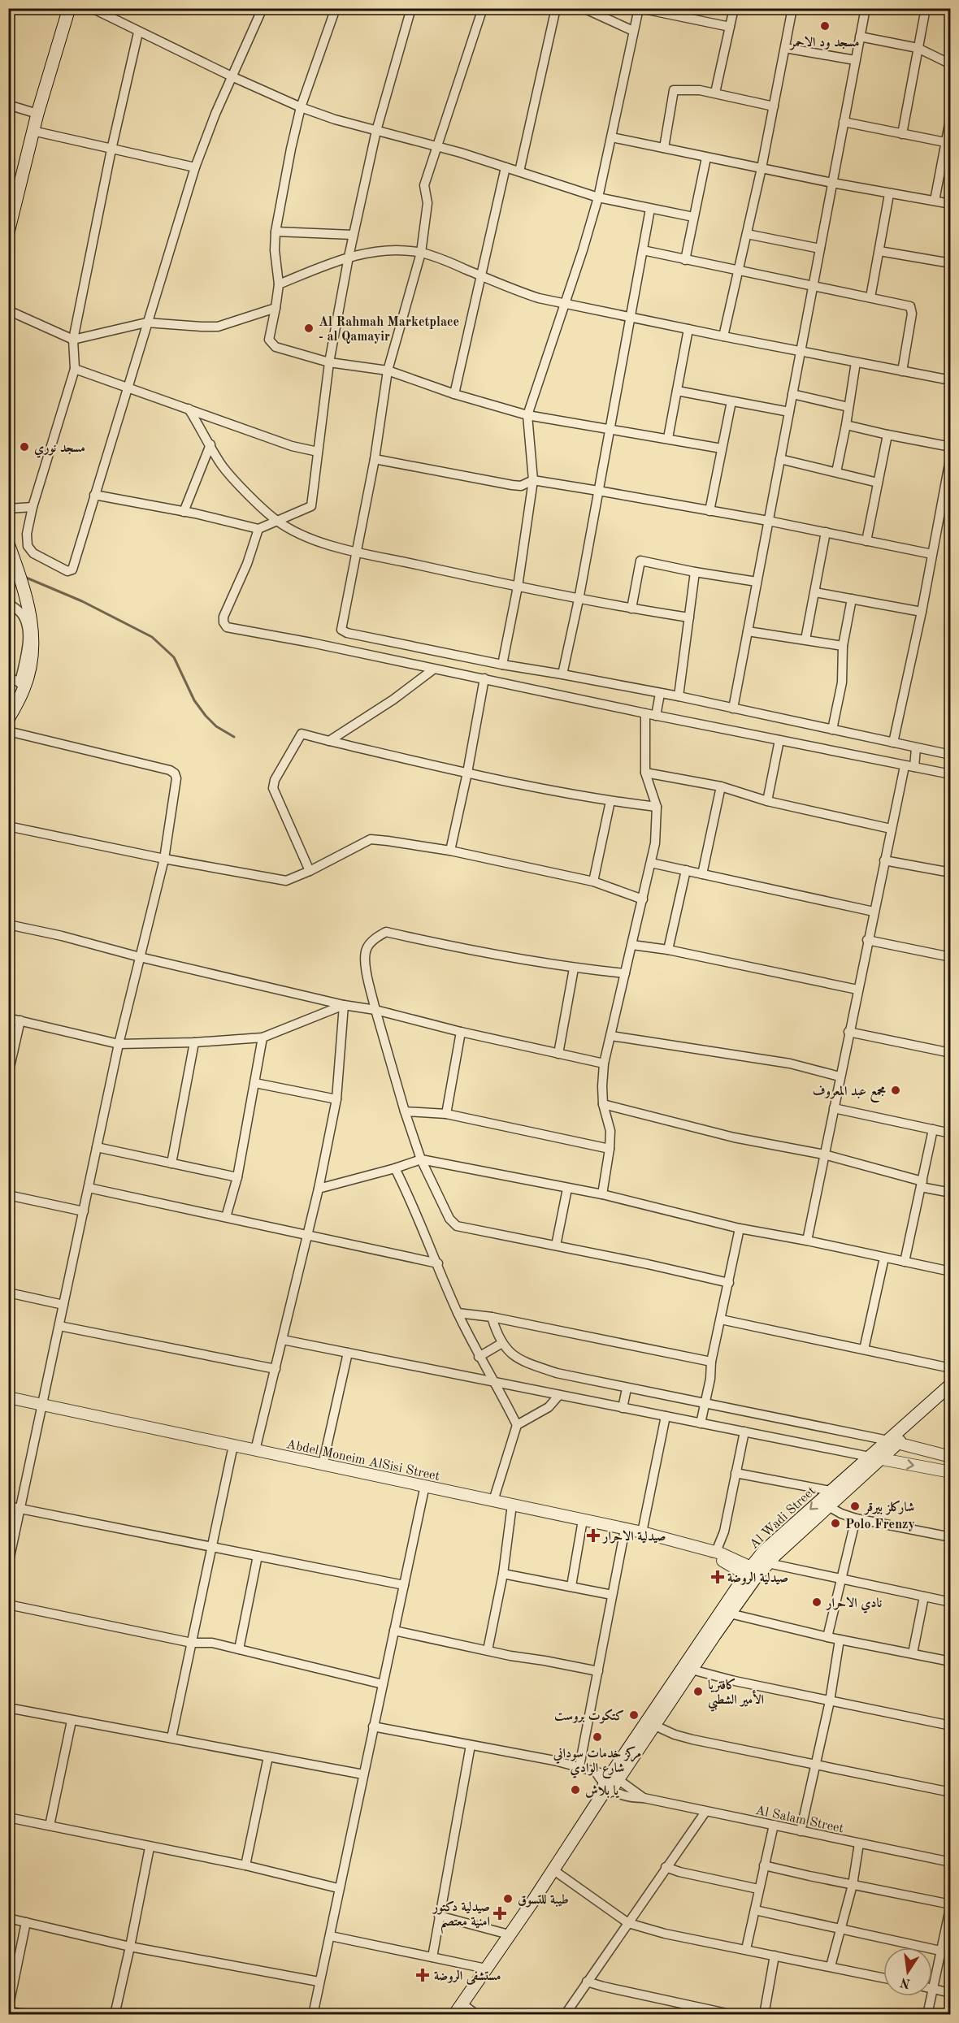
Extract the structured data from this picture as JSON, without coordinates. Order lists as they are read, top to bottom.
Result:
{
  "streets": {
    "main road": ["Al Wadi Street"],
    "street": ["Abdel Moneim AlSisi Street", "Al Salam Street"]
  },
  "crossings": [
    ["Abdel Moneim AlSisi Street", "Al Wadi Street"],
    ["Al Wadi Street", "Al Salam Street"]
  ],
  "places": {
    "other": [
      "مسجد ود الاحمر",
      "Al Rahmah Marketplace - al Qamayir",
      "مسجد نوري",
      "مجمع عبد المعروف",
      "شاركلز بيرقر",
      "Polo Frenzy",
      "نادي الاحرار",
      "كافتريا الأمير الشطبي",
      "كتكوت بروست",
      "مركز خدمات سوداني شارع الوادي",
      "يا بلاش",
      "طيبة للتسوق"
    ],
    "health": [
      "صيدلية الاحرار",
      "صيدلية الروضة",
      "صيدلية دكتور امنية معتصم",
      "مستشفى الروضة"
    ]
  },
  "north": "bottom"
}
